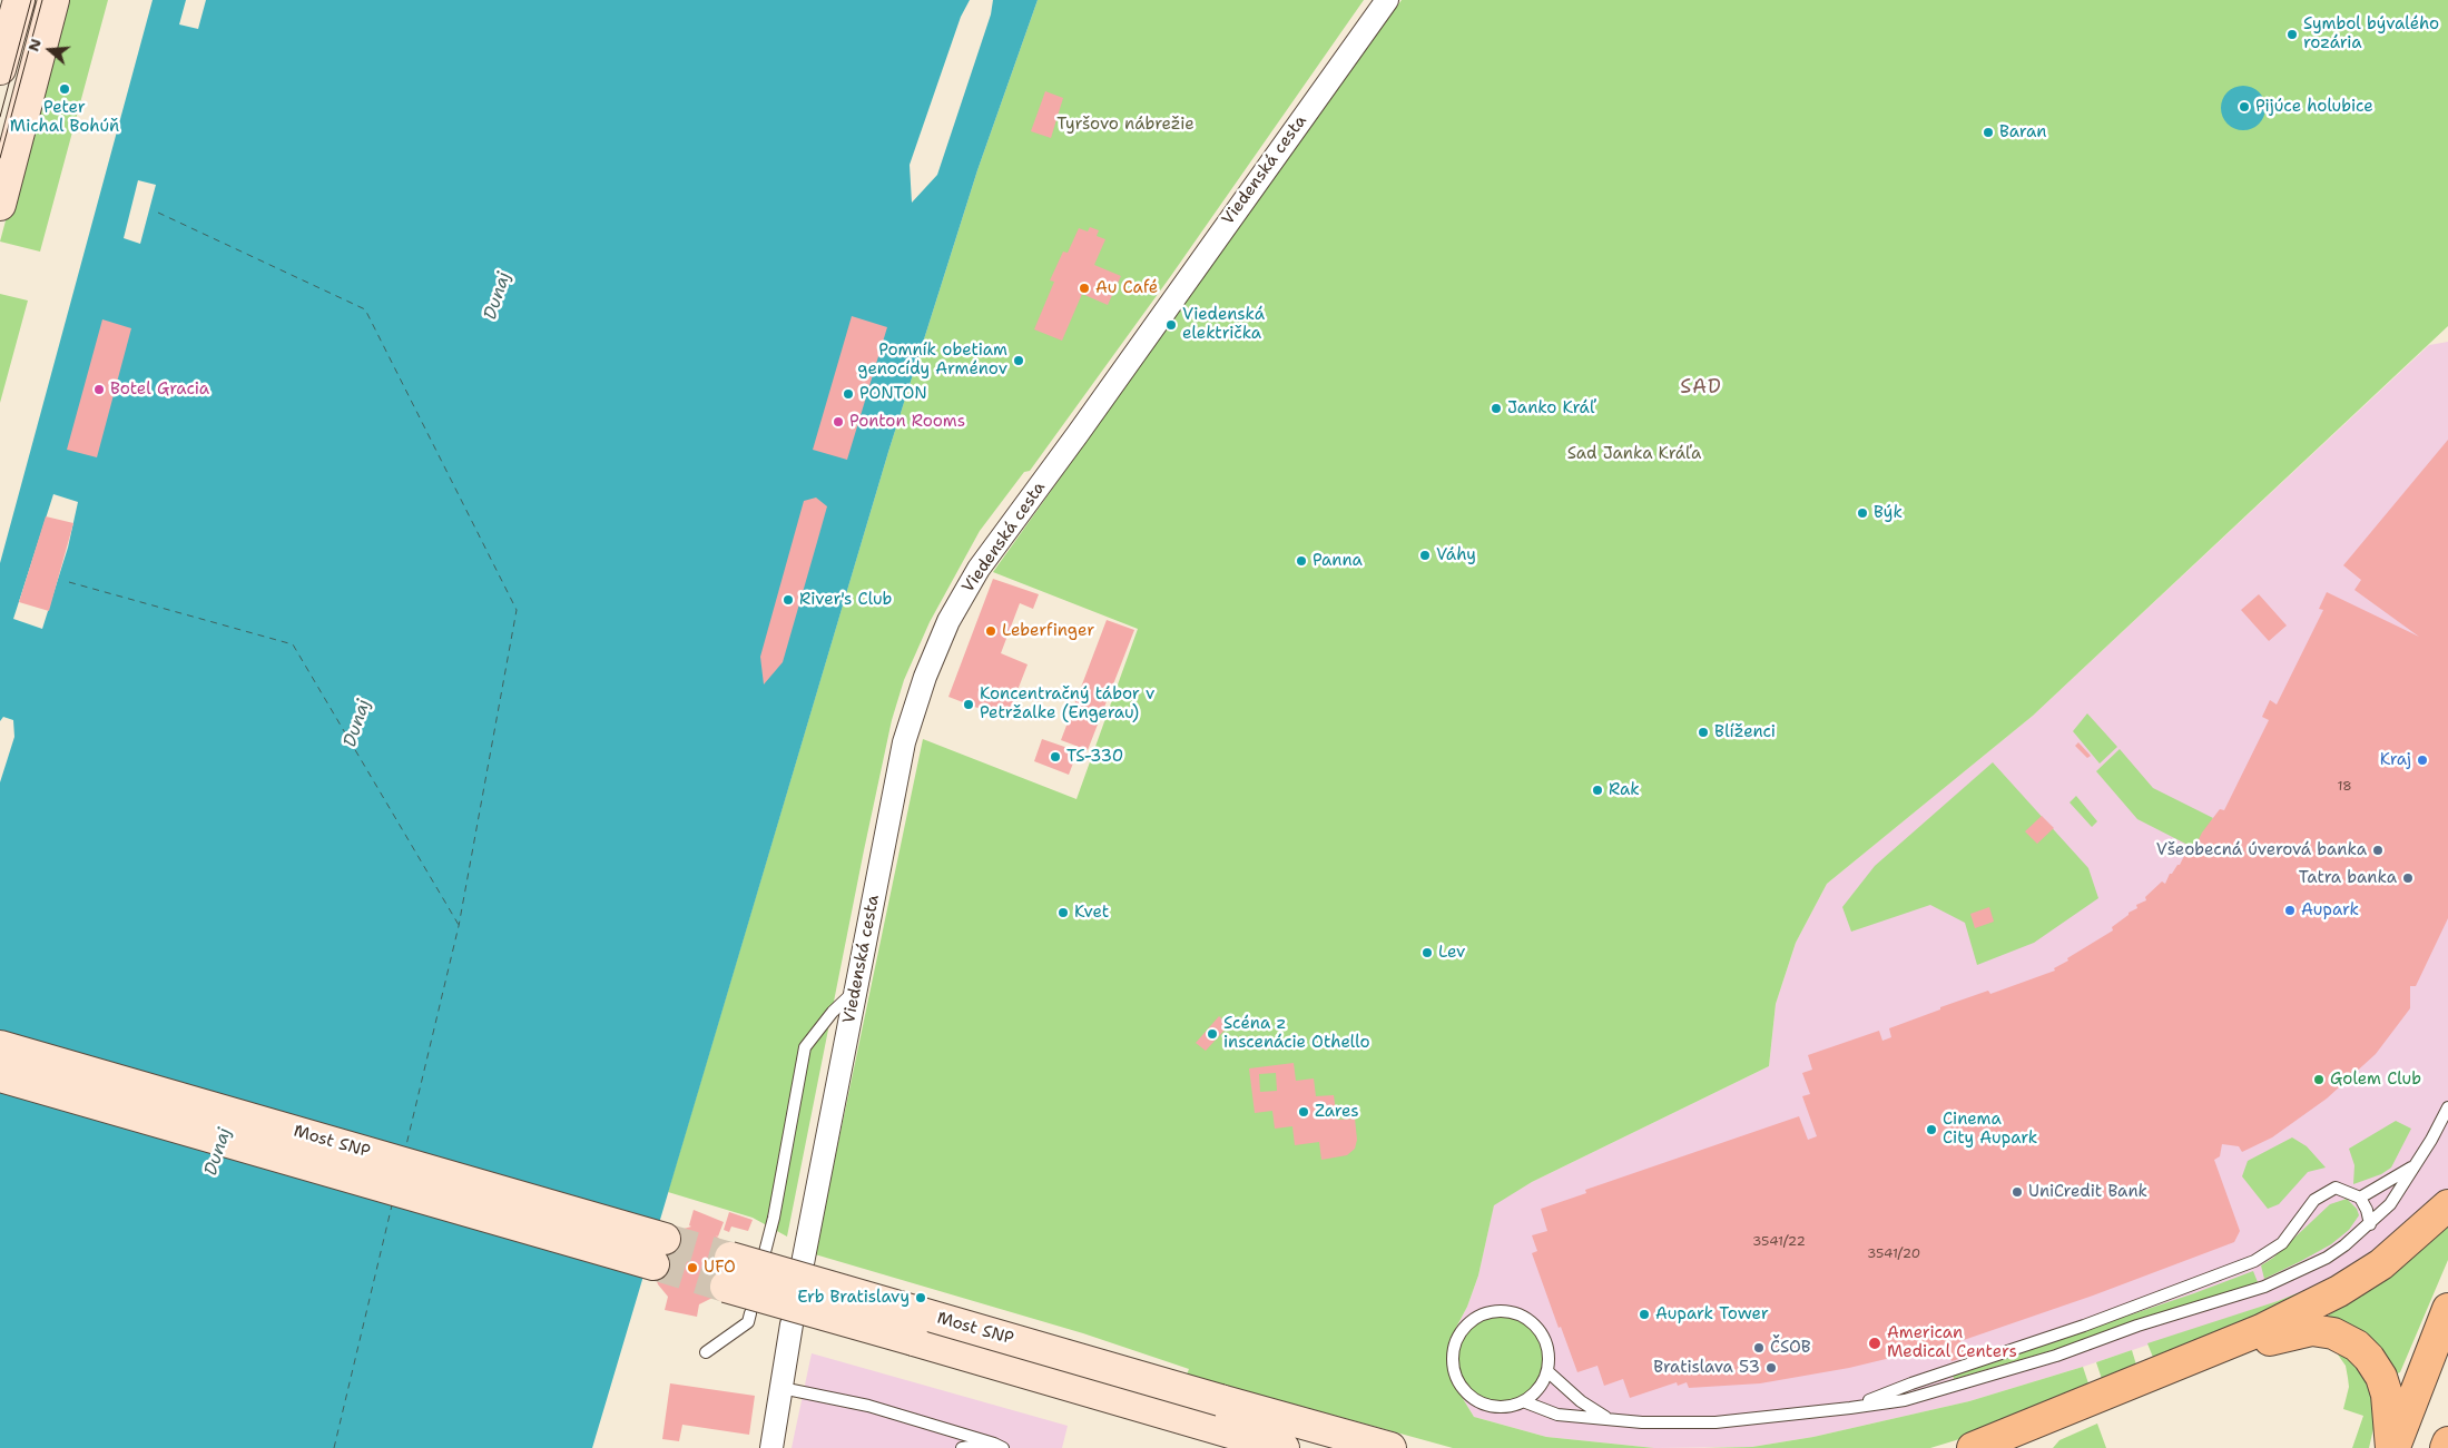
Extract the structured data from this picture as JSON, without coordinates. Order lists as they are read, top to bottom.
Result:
{
  "streets": {
    "main road": ["Most SNP"],
    "street": ["Viedenská cesta"]
  },
  "districts": ["SAD"],
  "water": ["Dunaj"],
  "parks": ["Tyršovo nábrežie", "Sad Janka Kráľa"],
  "places": [
    "Symbol bývalého rozária",
    "Peter Michal Bohúň",
    "Pijúce holubice",
    "Baran",
    "Au Café",
    "Viedenská električka",
    "Pomník obetiam genocídy Arménov",
    "Botel Gracia",
    "PONTON",
    "Janko Kráľ",
    "Ponton Rooms",
    "Býk",
    "Váhy",
    "Panna",
    "River's Club",
    "Leberfinger",
    "Koncentračný tábor v Petržalke (Engerau)",
    "Blíženci",
    "TS-330",
    "Kraj",
    "Rak",
    "Všeobecná úverová banka",
    "Tatra banka",
    "Aupark",
    "Kvet",
    "Lev",
    "Scéna z inscenácie Othello",
    "Golem Club",
    "Zares",
    "Cinema City Aupark",
    "UniCredit Bank",
    "UFO",
    "Erb Bratislavy",
    "Aupark Tower",
    "American Medical Centers",
    "ČSOB",
    "Bratislava 53"
  ],
  "house_numbers": ["18", "3541/22", "3541/20"],
  "north": "left"
}
